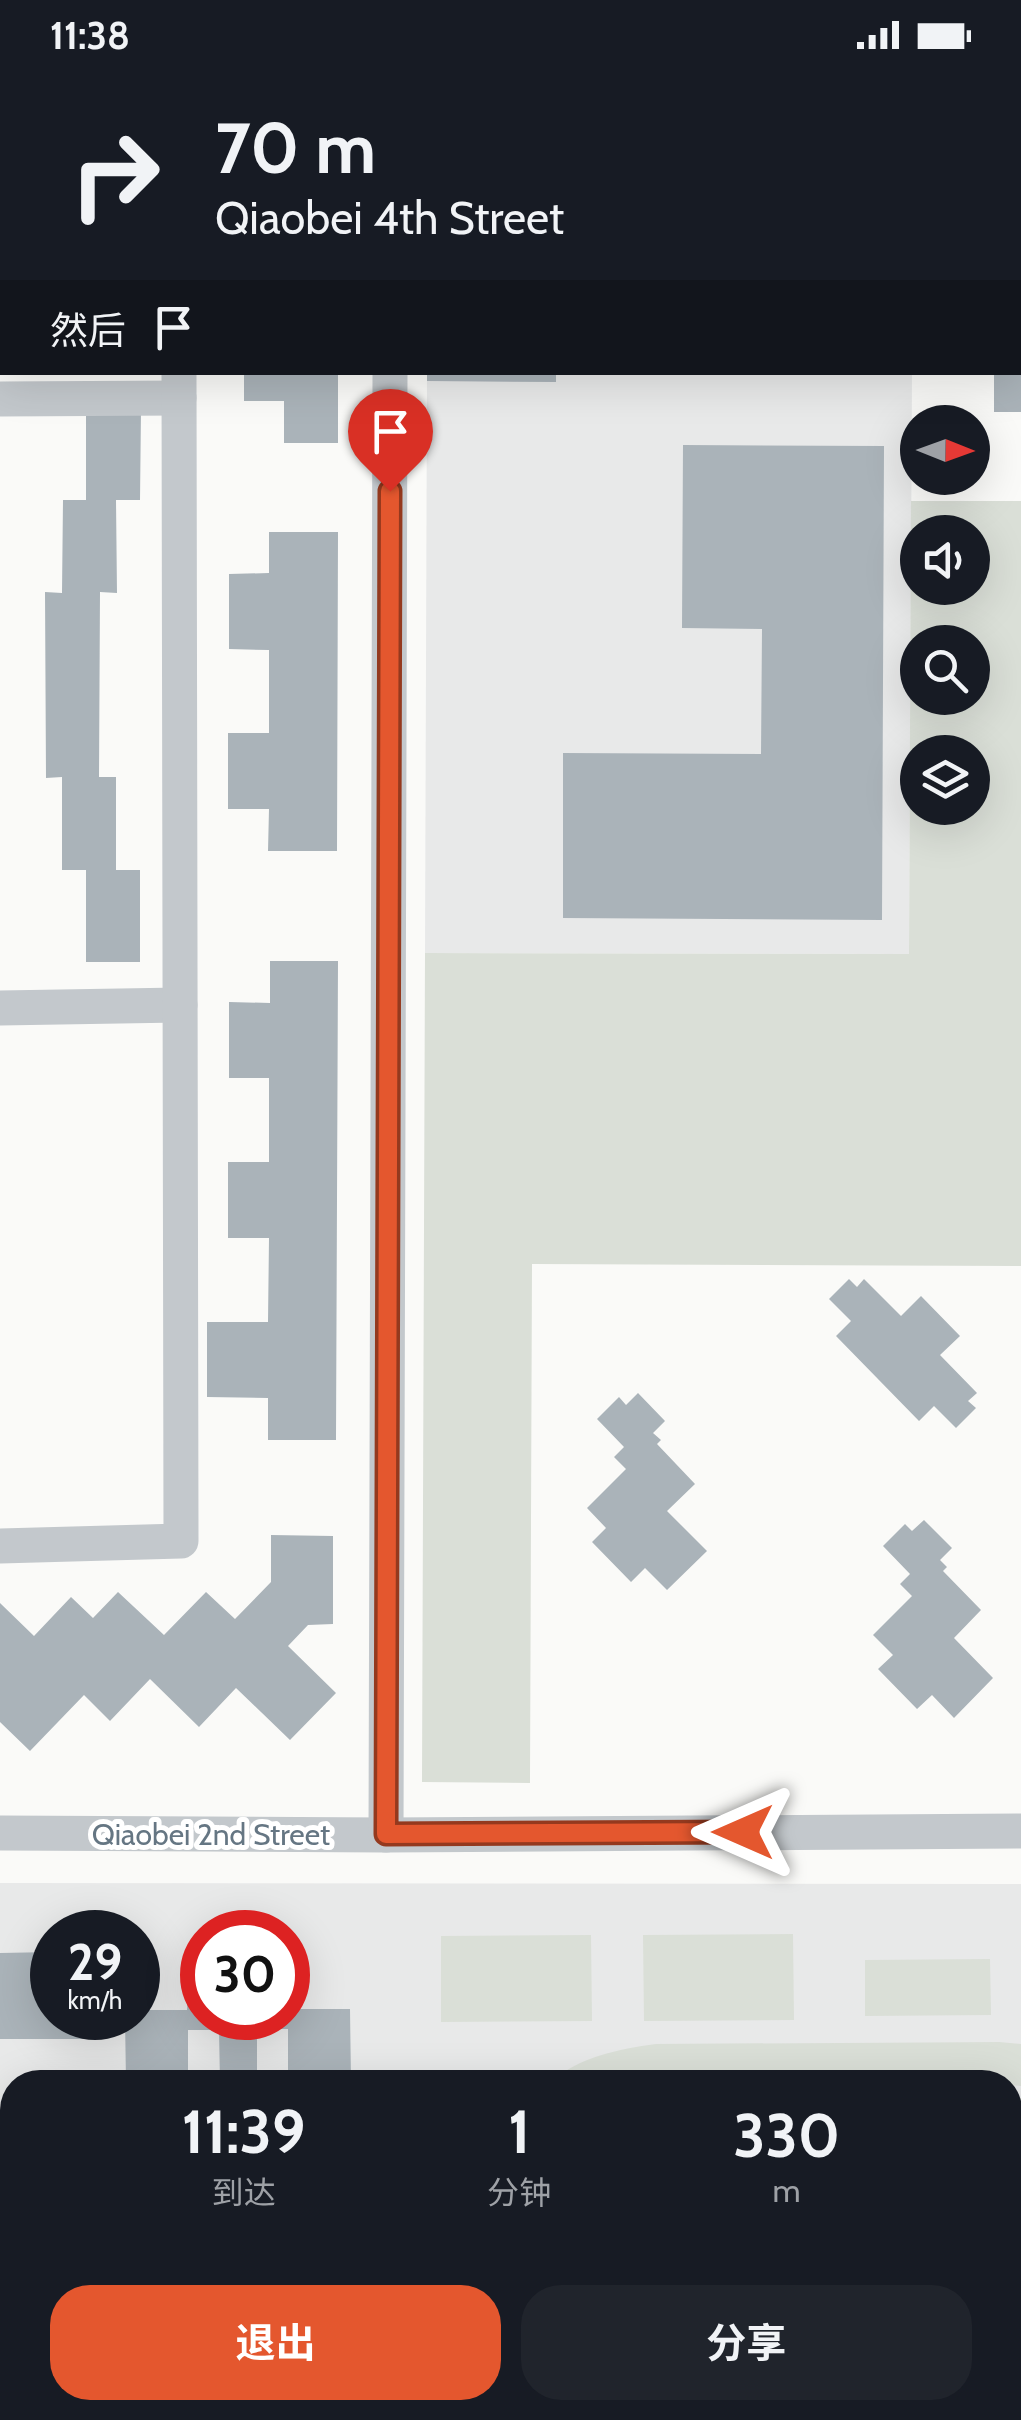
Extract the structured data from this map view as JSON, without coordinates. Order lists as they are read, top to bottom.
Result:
{
  "streets": {
    "street": ["Qiaobei 2nd Street"]
  },
  "north": "right",
  "page": {
    "status": "11:38",
    "turn": ["70 m", "Qiaobei 4th Street"],
    "then": "然后",
    "speed": "29 km/h",
    "limit": "30",
    "eta": [
      "11:39",
      "到达",
      "1",
      "分钟",
      "330",
      "m"
    ],
    "buttons": ["退出", "分享"]
  }
}
